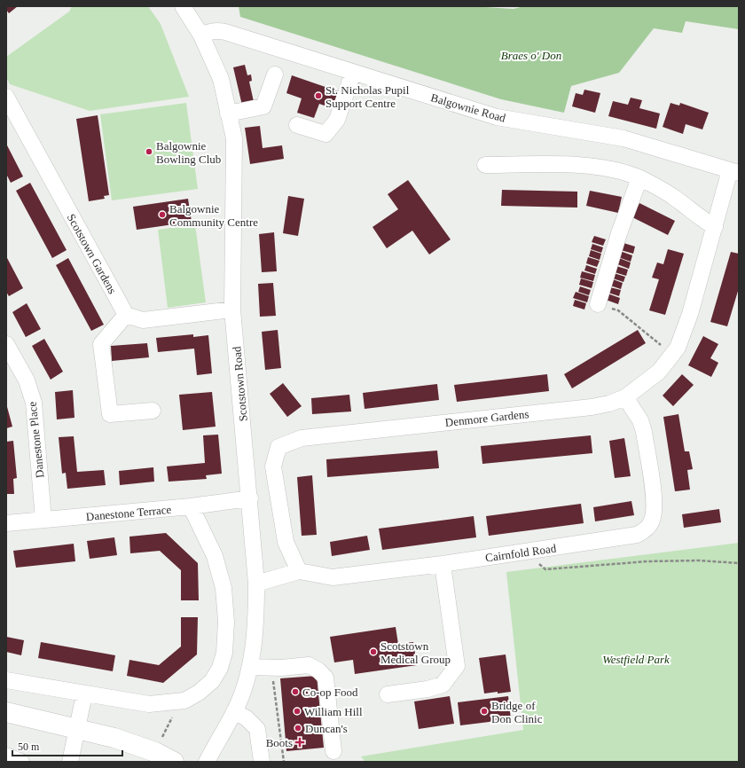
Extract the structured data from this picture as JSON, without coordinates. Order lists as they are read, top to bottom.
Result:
{
  "streets": {
    "street": [
      "Balgownie Road",
      "Scotstown Gardens",
      "Scotstown Road",
      "Denmore Gardens",
      "Danestone Place",
      "Danestone Terrace",
      "Cairnfold Road"
    ]
  },
  "crossings": [
    ["Balgownie Road", "Scotstown Road"],
    ["Balgownie Road", "Denmore Gardens"],
    ["Scotstown Road", "Danestone Terrace"],
    ["Scotstown Road", "Cairnfold Road"],
    ["Denmore Gardens", "Cairnfold Road"],
    ["Danestone Place", "Danestone Terrace"]
  ],
  "parks": ["Braes o' Don", "Westfield Park"],
  "places": {
    "other": [
      "St. Nicholas Pupil Support Centre",
      "Balgownie Bowling Club",
      "Balgownie Community Centre",
      "Scotstown Medical Group",
      "Co-op Food",
      "William Hill",
      "Bridge of Don Clinic",
      "Duncan's"
    ],
    "health": ["Boots"]
  },
  "scale_bar": "50 m"
}
